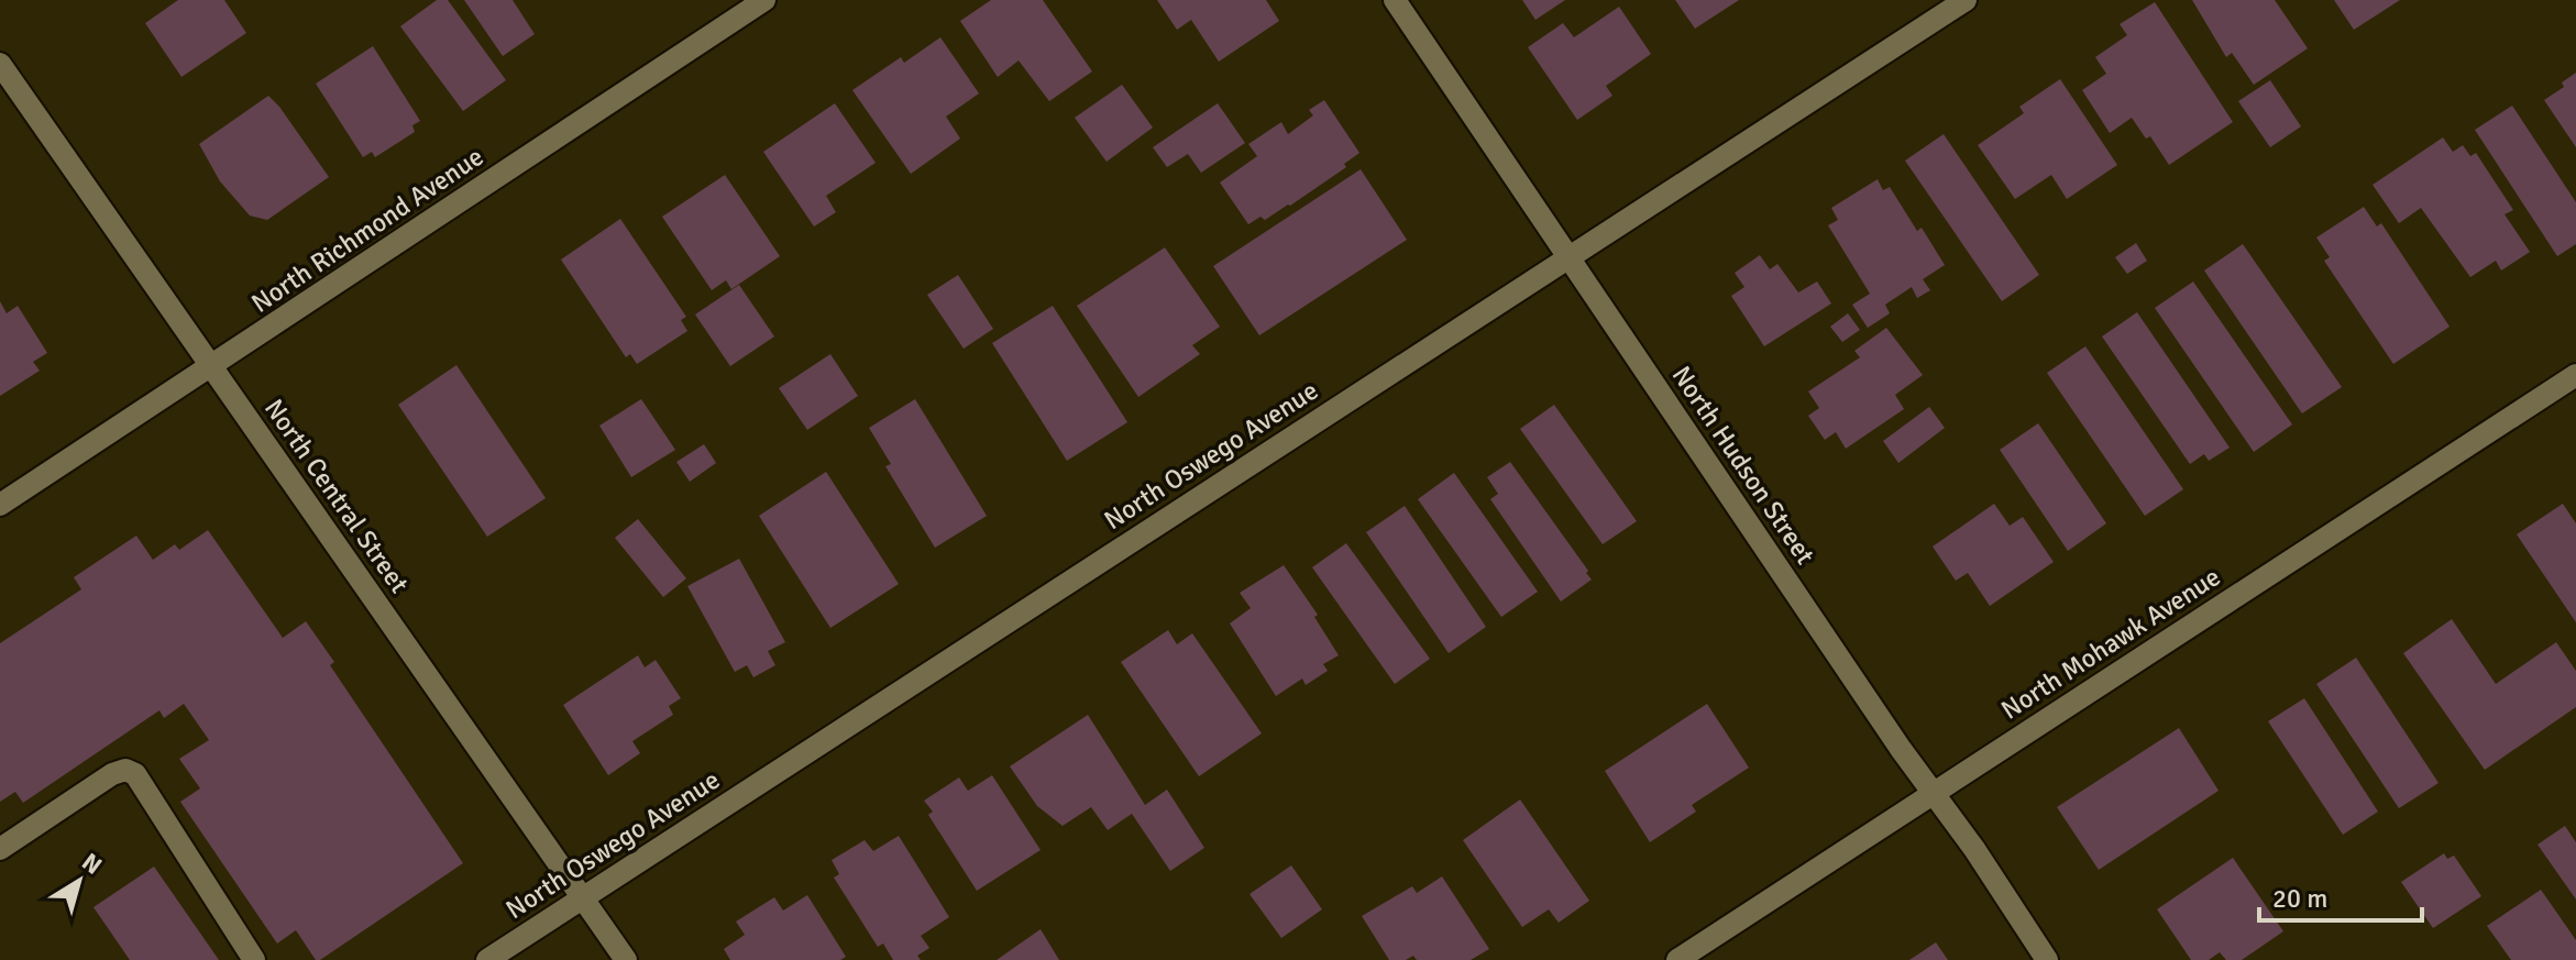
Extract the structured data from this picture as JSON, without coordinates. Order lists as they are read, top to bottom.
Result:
{
  "streets": {
    "street": [
      "North Richmond Avenue",
      "North Oswego Avenue",
      "North Hudson Street",
      "North Central Street",
      "North Mohawk Avenue"
    ]
  },
  "crossings": [
    ["North Richmond Avenue", "North Central Street"],
    ["North Oswego Avenue", "North Hudson Street"],
    ["North Oswego Avenue", "North Central Street"],
    ["North Hudson Street", "North Mohawk Avenue"]
  ],
  "scale_bar": "20 m",
  "north": "top right"
}
